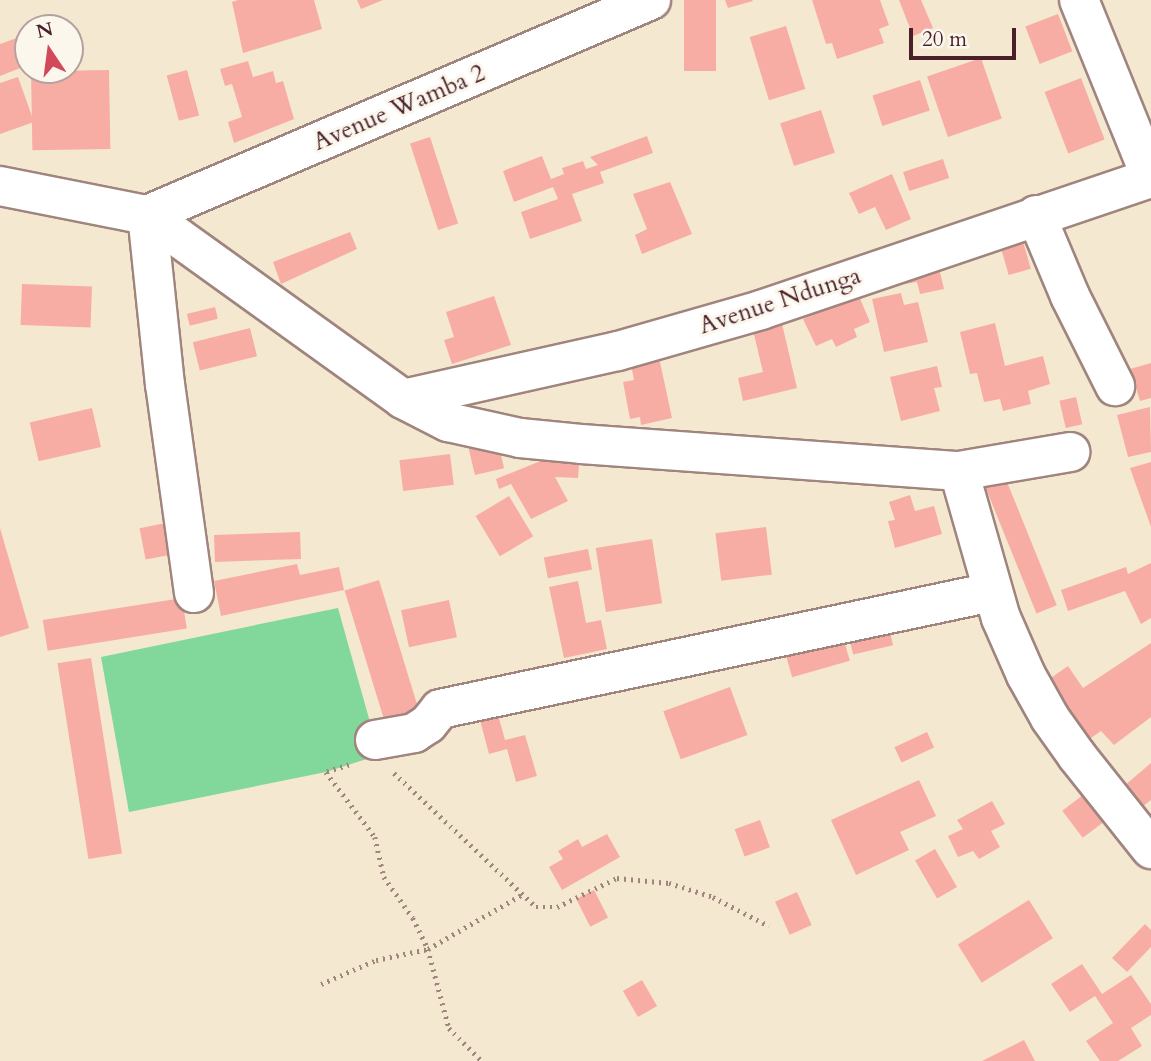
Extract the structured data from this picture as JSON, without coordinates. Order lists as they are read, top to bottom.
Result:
{
  "streets": {
    "street": ["Avenue Wamba 2", "Avenue Ndunga"]
  },
  "scale_bar": "20 m",
  "north": "top"
}
